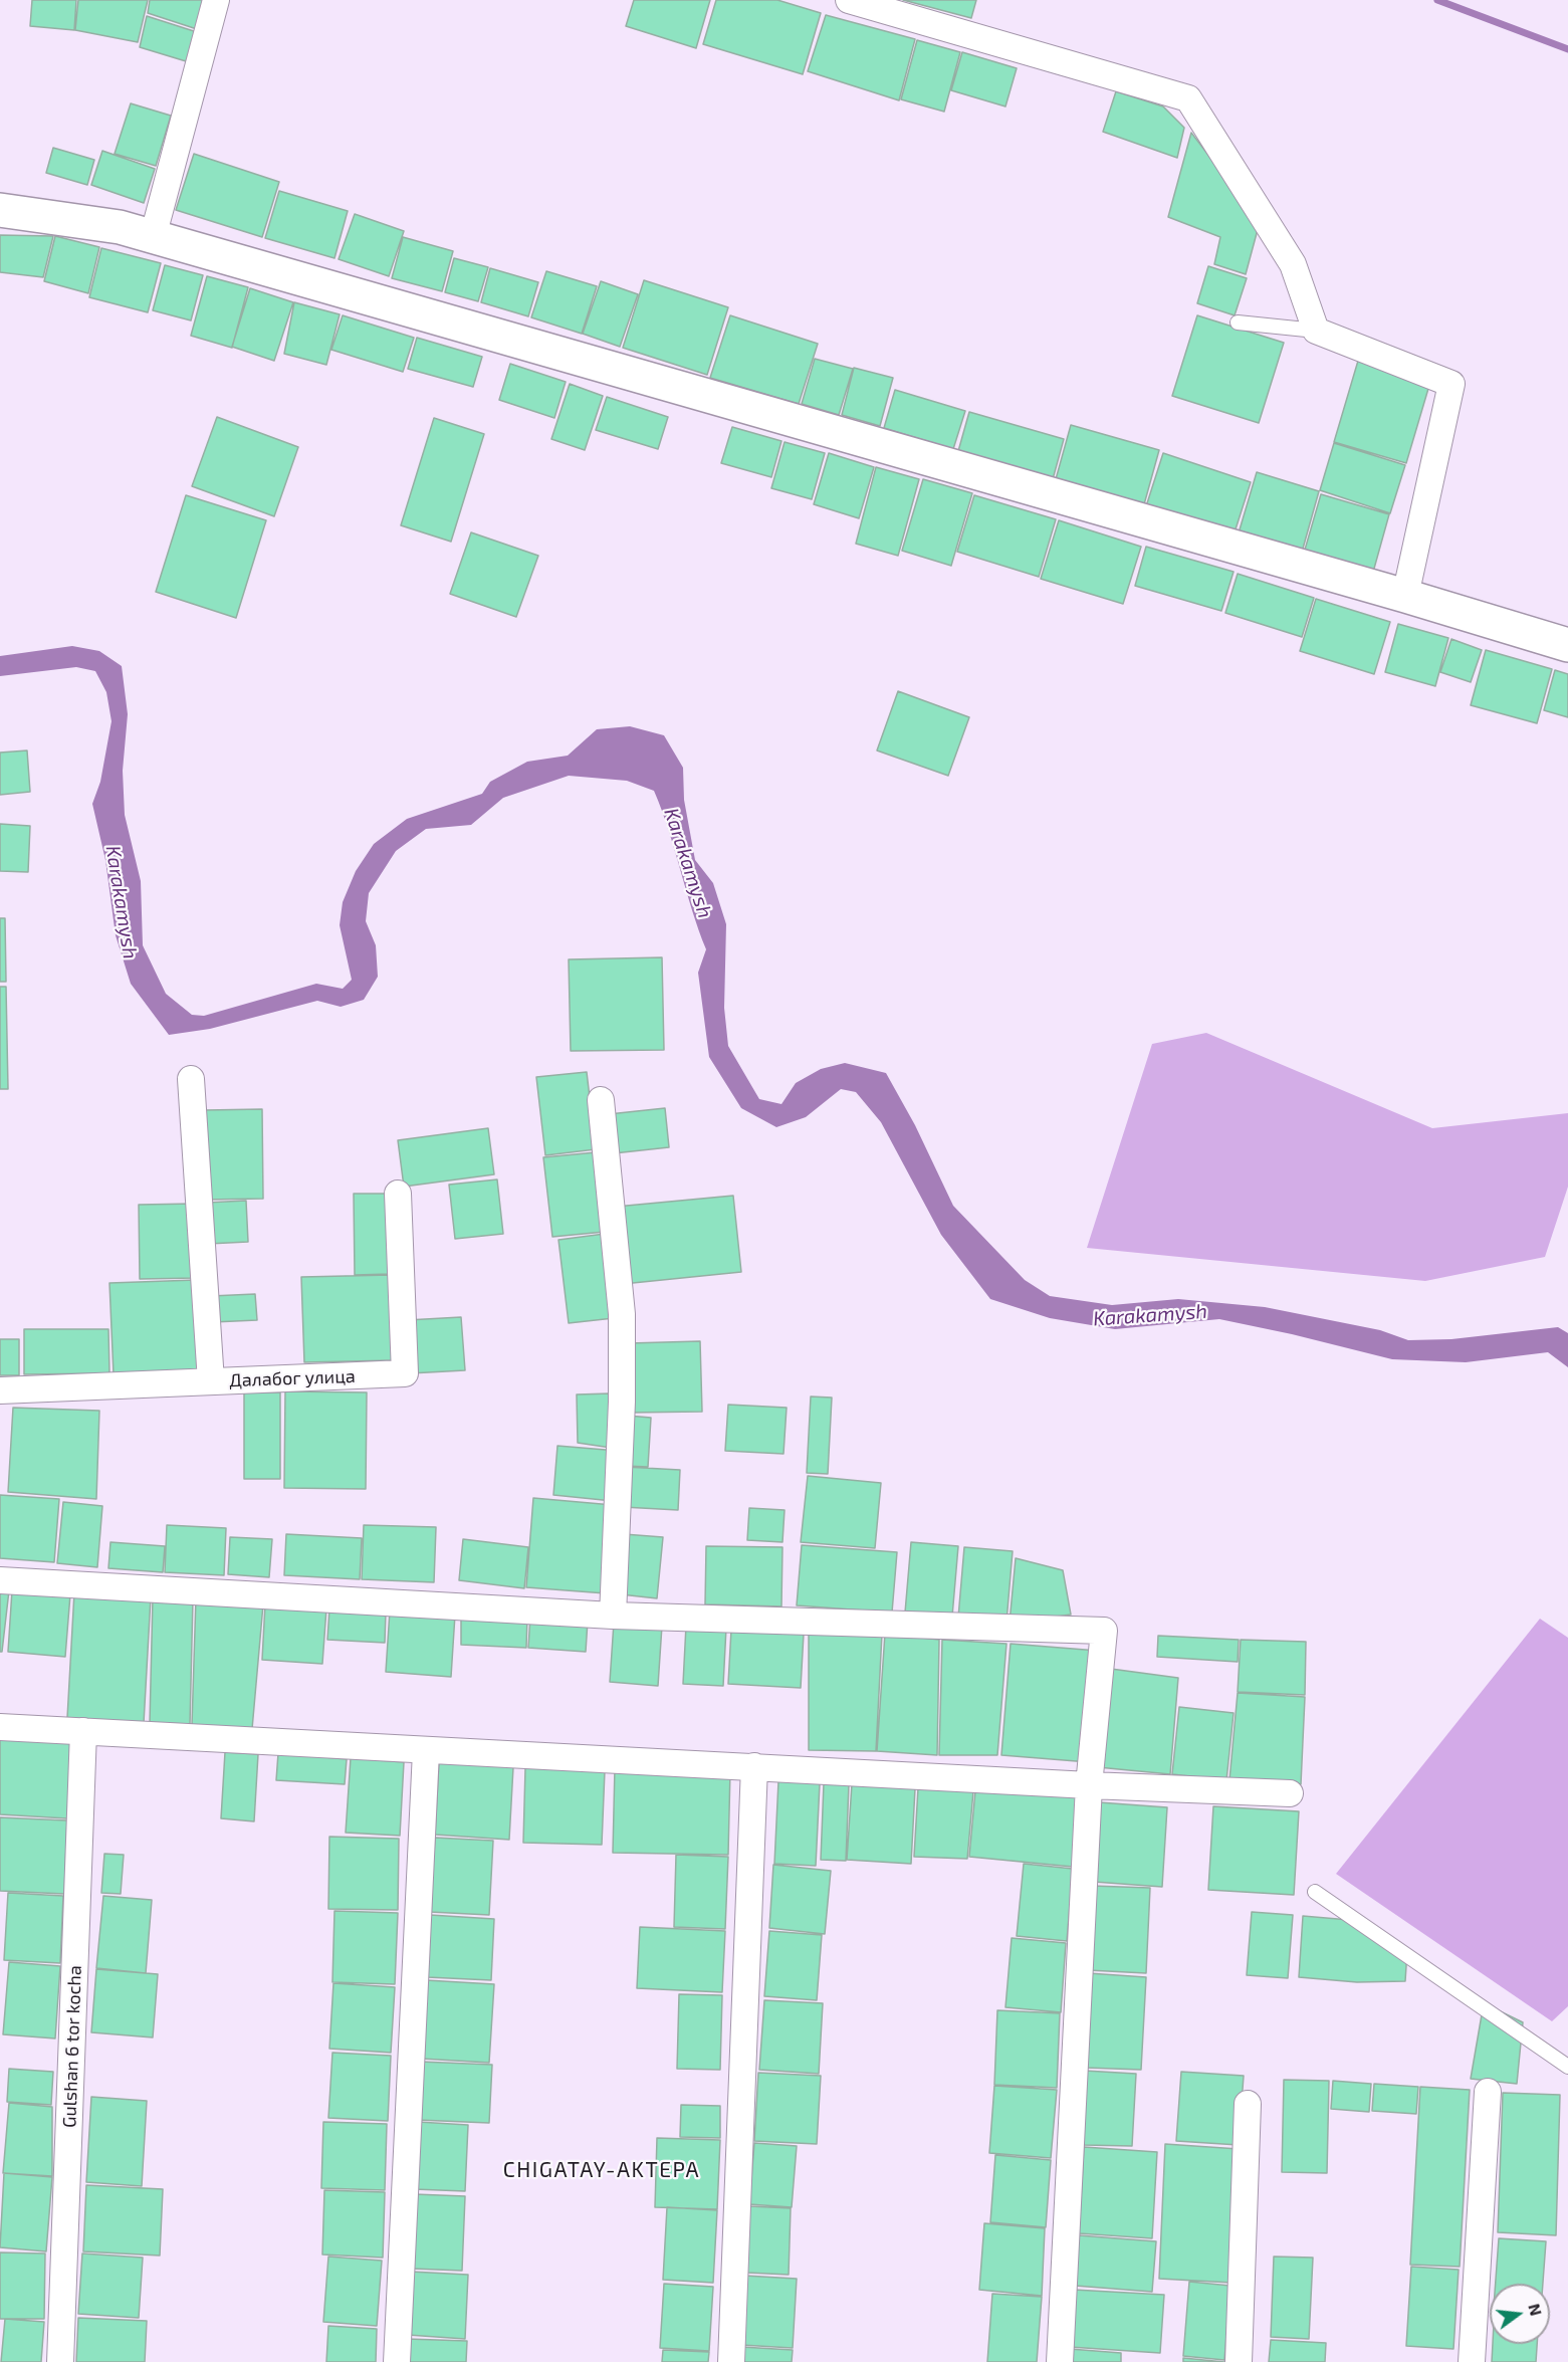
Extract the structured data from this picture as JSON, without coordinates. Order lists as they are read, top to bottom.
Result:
{
  "streets": {
    "street": ["Далабог улица", "Gulshan 6 tor kocha"]
  },
  "districts": ["CHIGATAY-AKTEPA"],
  "water": ["Karakamysh"],
  "north": "right"
}
